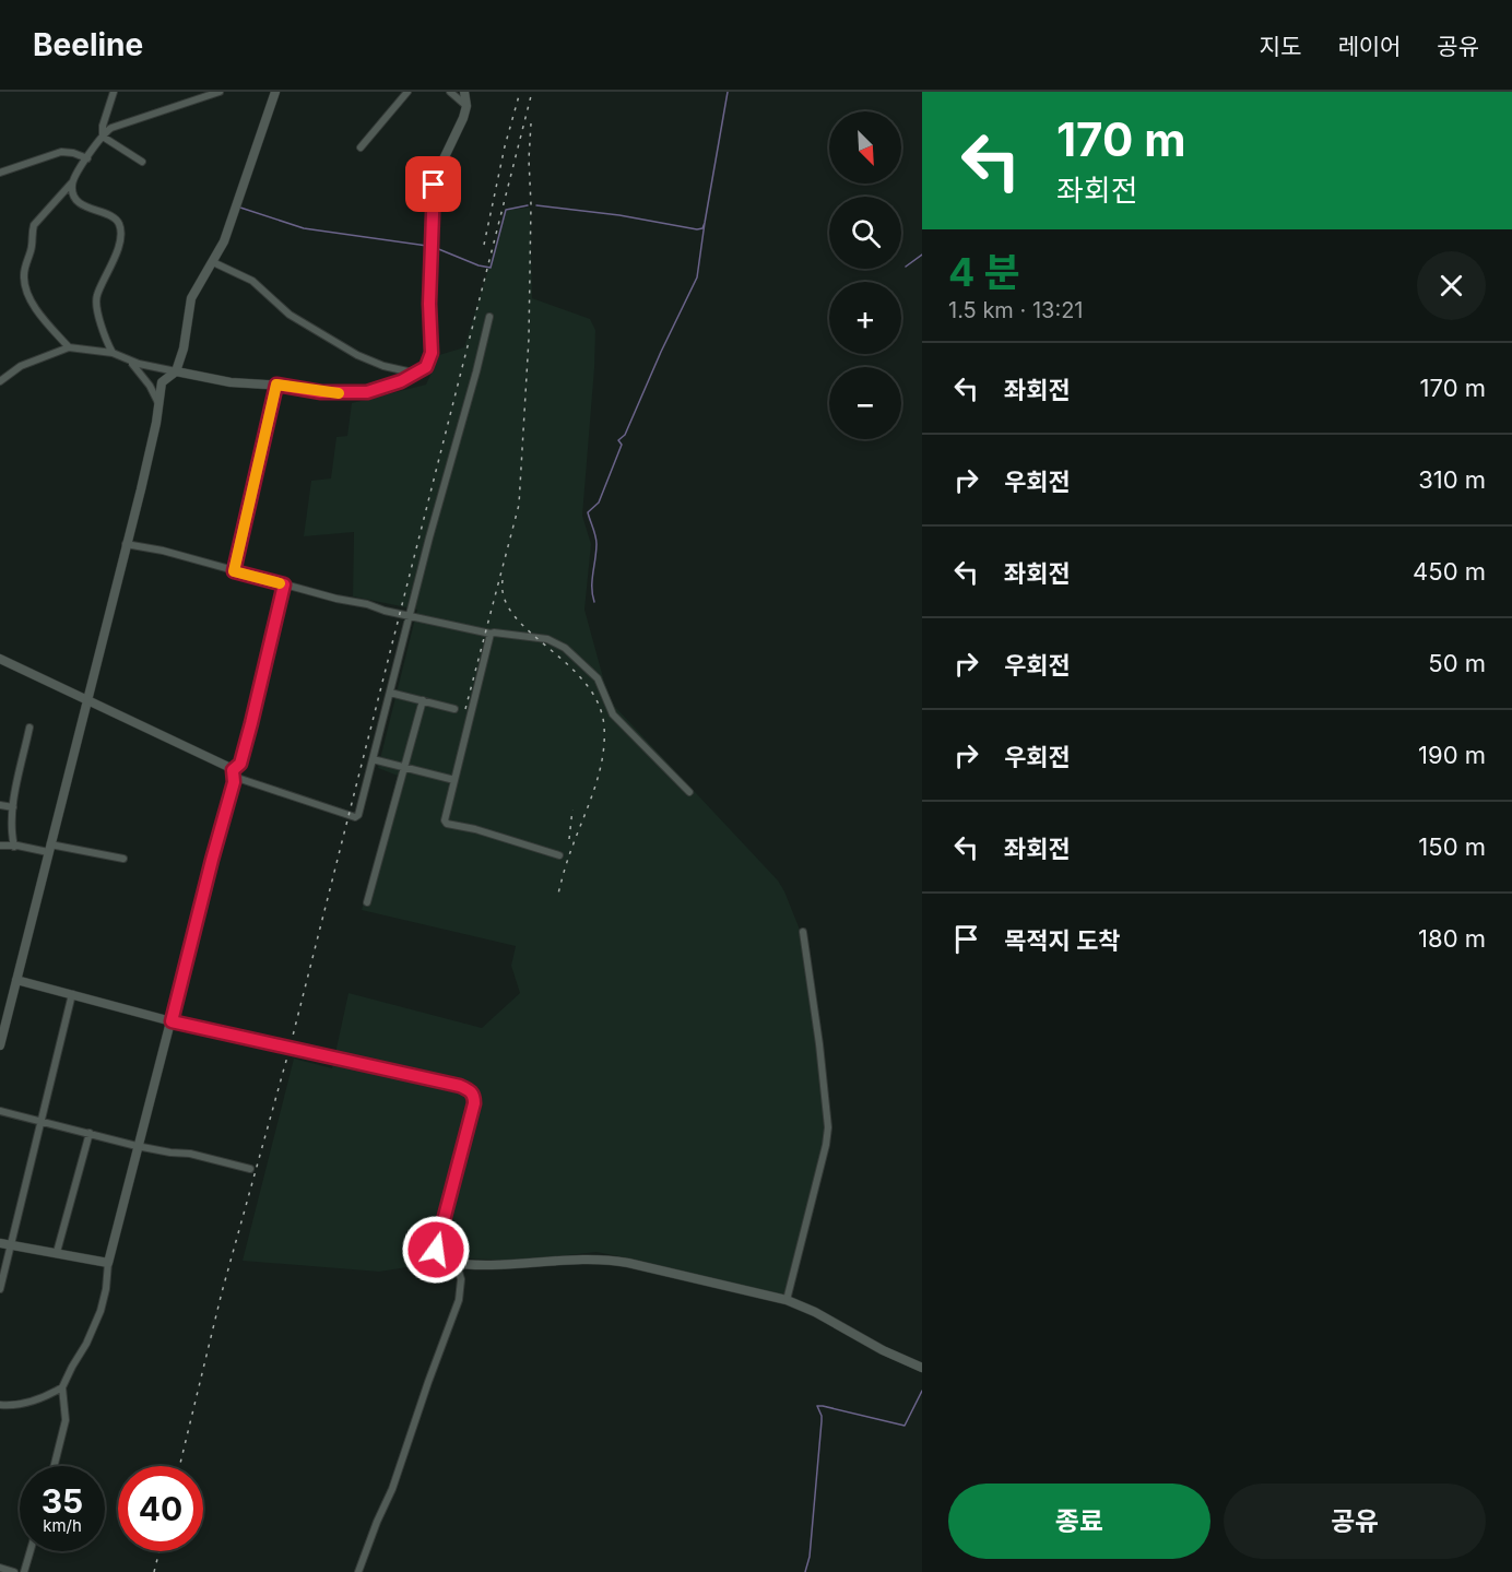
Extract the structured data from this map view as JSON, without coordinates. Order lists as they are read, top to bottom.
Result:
{
  "north": "bottom right",
  "page": {
    "header": "Beeline",
    "nav": ["지도", "레이어", "공유"],
    "turn": ["170 m", "좌회전"],
    "map_buttons": ["+", "−"],
    "heading": ["4 분", "1.5 km · 13:21"],
    "list": [
      {
        "name": "좌회전",
        "value": "170 m"
      },
      {
        "name": "우회전",
        "value": "310 m"
      },
      {
        "name": "좌회전",
        "value": "450 m"
      },
      {
        "name": "우회전",
        "value": "50 m"
      },
      {
        "name": "우회전",
        "value": "190 m"
      },
      {
        "name": "좌회전",
        "value": "150 m"
      },
      {
        "name": "목적지 도착",
        "value": "180 m"
      }
    ],
    "speed": "35 km/h",
    "limit": "40",
    "buttons": ["종료", "공유"]
  }
}
